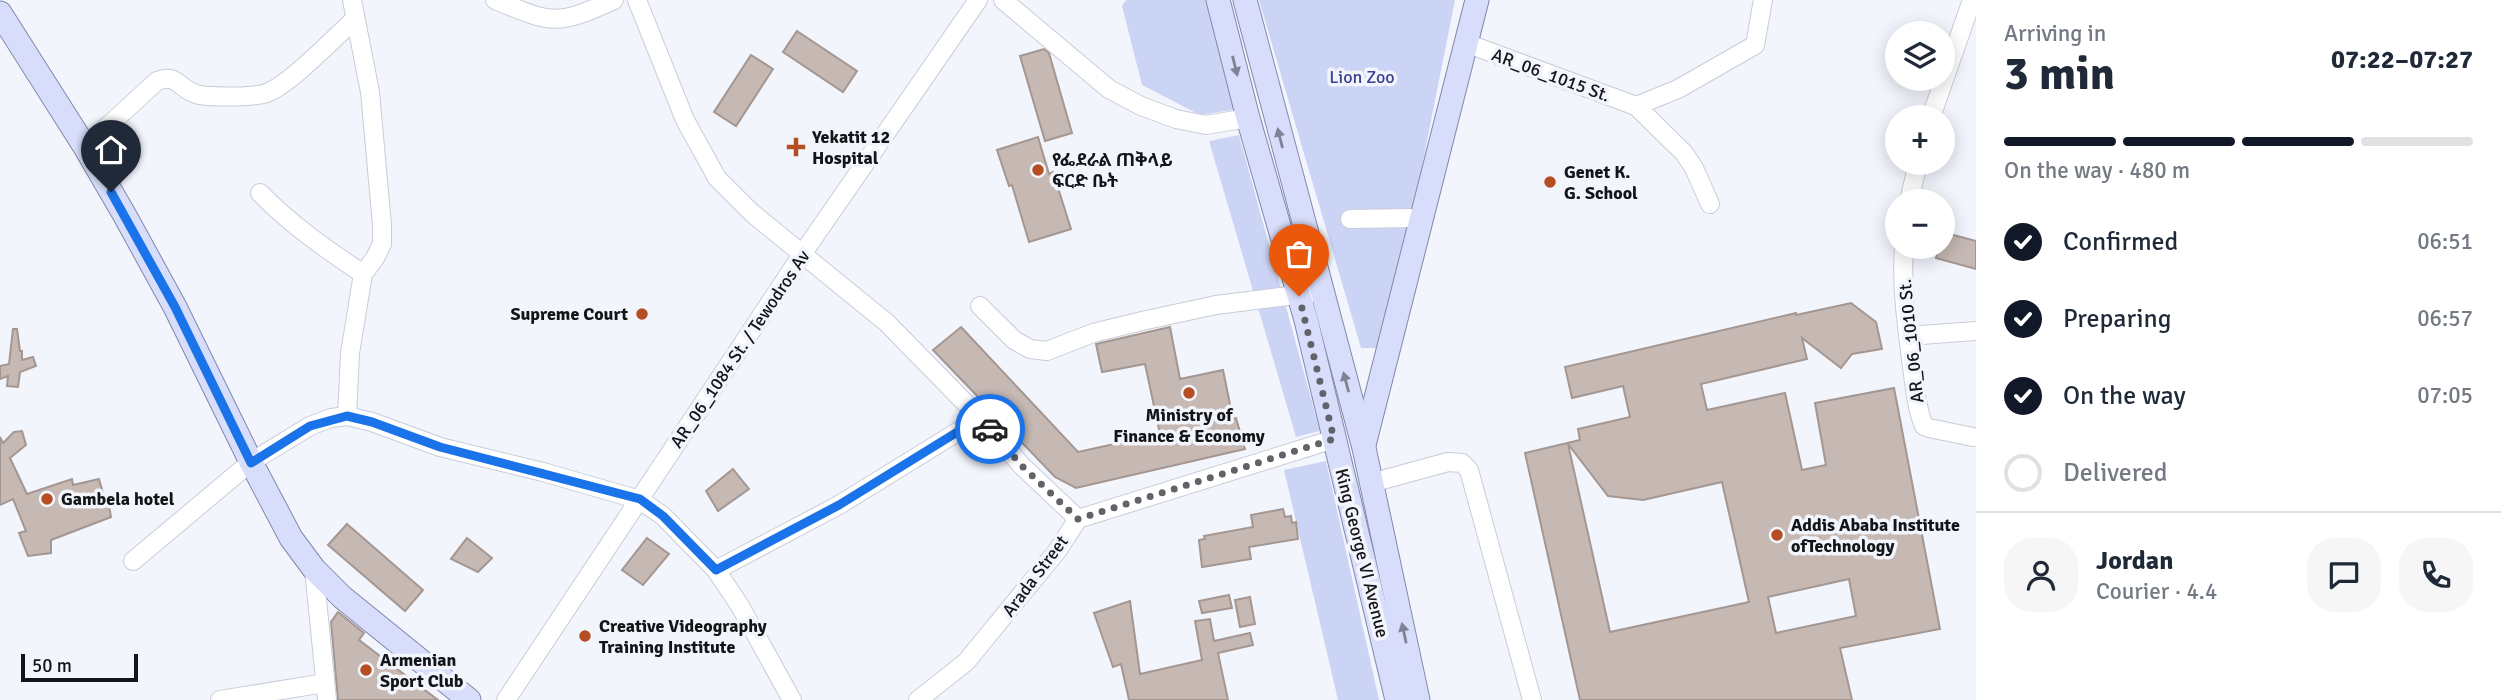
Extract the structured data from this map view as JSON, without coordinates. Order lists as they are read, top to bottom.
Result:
{
  "streets": {
    "main road": ["King George VI Avenue"],
    "street": [
      "AR_06_1015 St.",
      "AR_06_1010 St.",
      "AR_06_1084 St. / Tewodros Av",
      "Arada Street"
    ]
  },
  "crossings": [
    ["King George VI Avenue", "Arada Street"]
  ],
  "parks": ["Lion Zoo"],
  "places": {
    "health": ["Yekatit 12 Hospital"],
    "other": [
      "የፌደራል ጠቅላይ ፍርድ ቤት",
      "Genet K. G. School",
      "Supreme Court",
      "Ministry of Finance & Economy",
      "Gambela hotel",
      "Addis Ababa Institute ofTechnology",
      "Creative Videography Training Institute",
      "Armenian Sport Club"
    ]
  },
  "scale_bar": "50 m",
  "page": {
    "heading": ["3 min", "Arriving in", "07:22–07:27"],
    "panel": ["Jordan", "Courier · 4.4"],
    "map_buttons": ["+", "−"],
    "bar": "On the way · 480 m",
    "list": [
      ["Confirmed", "06:51"],
      ["Preparing", "06:57"],
      ["On the way", "07:05"],
      "Delivered"
    ],
    "scale": "50 m"
  }
}
